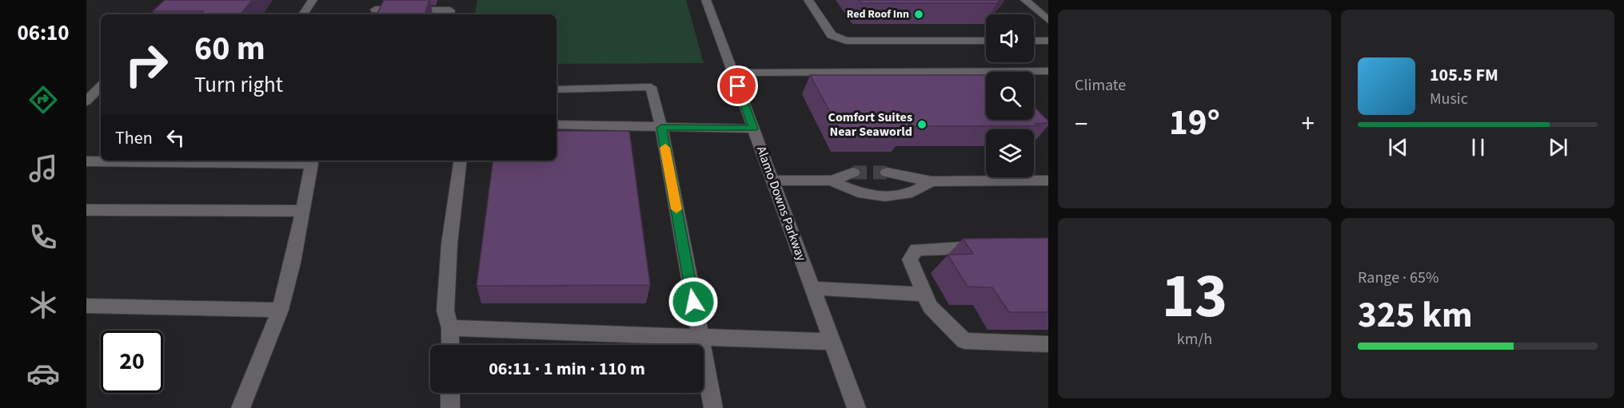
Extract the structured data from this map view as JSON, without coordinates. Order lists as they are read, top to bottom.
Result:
{
  "streets": {
    "street": ["Alamo Downs Parkway"]
  },
  "places": ["Red Roof Inn", "Comfort Suites Near Seaworld"],
  "page": {
    "tabs": "06:10",
    "tile": [
      "Climate",
      ["13", "km/h"],
      ["Range · 65%", "325 km"]
    ],
    "turn": ["60 m", "Turn right"],
    "song": ["105.5 FM", "Music"],
    "heat": ["−", "19°", "+"],
    "then": "Then",
    "limit": "20",
    "trip": "06:11 · 1 min · 110 m"
  }
}
